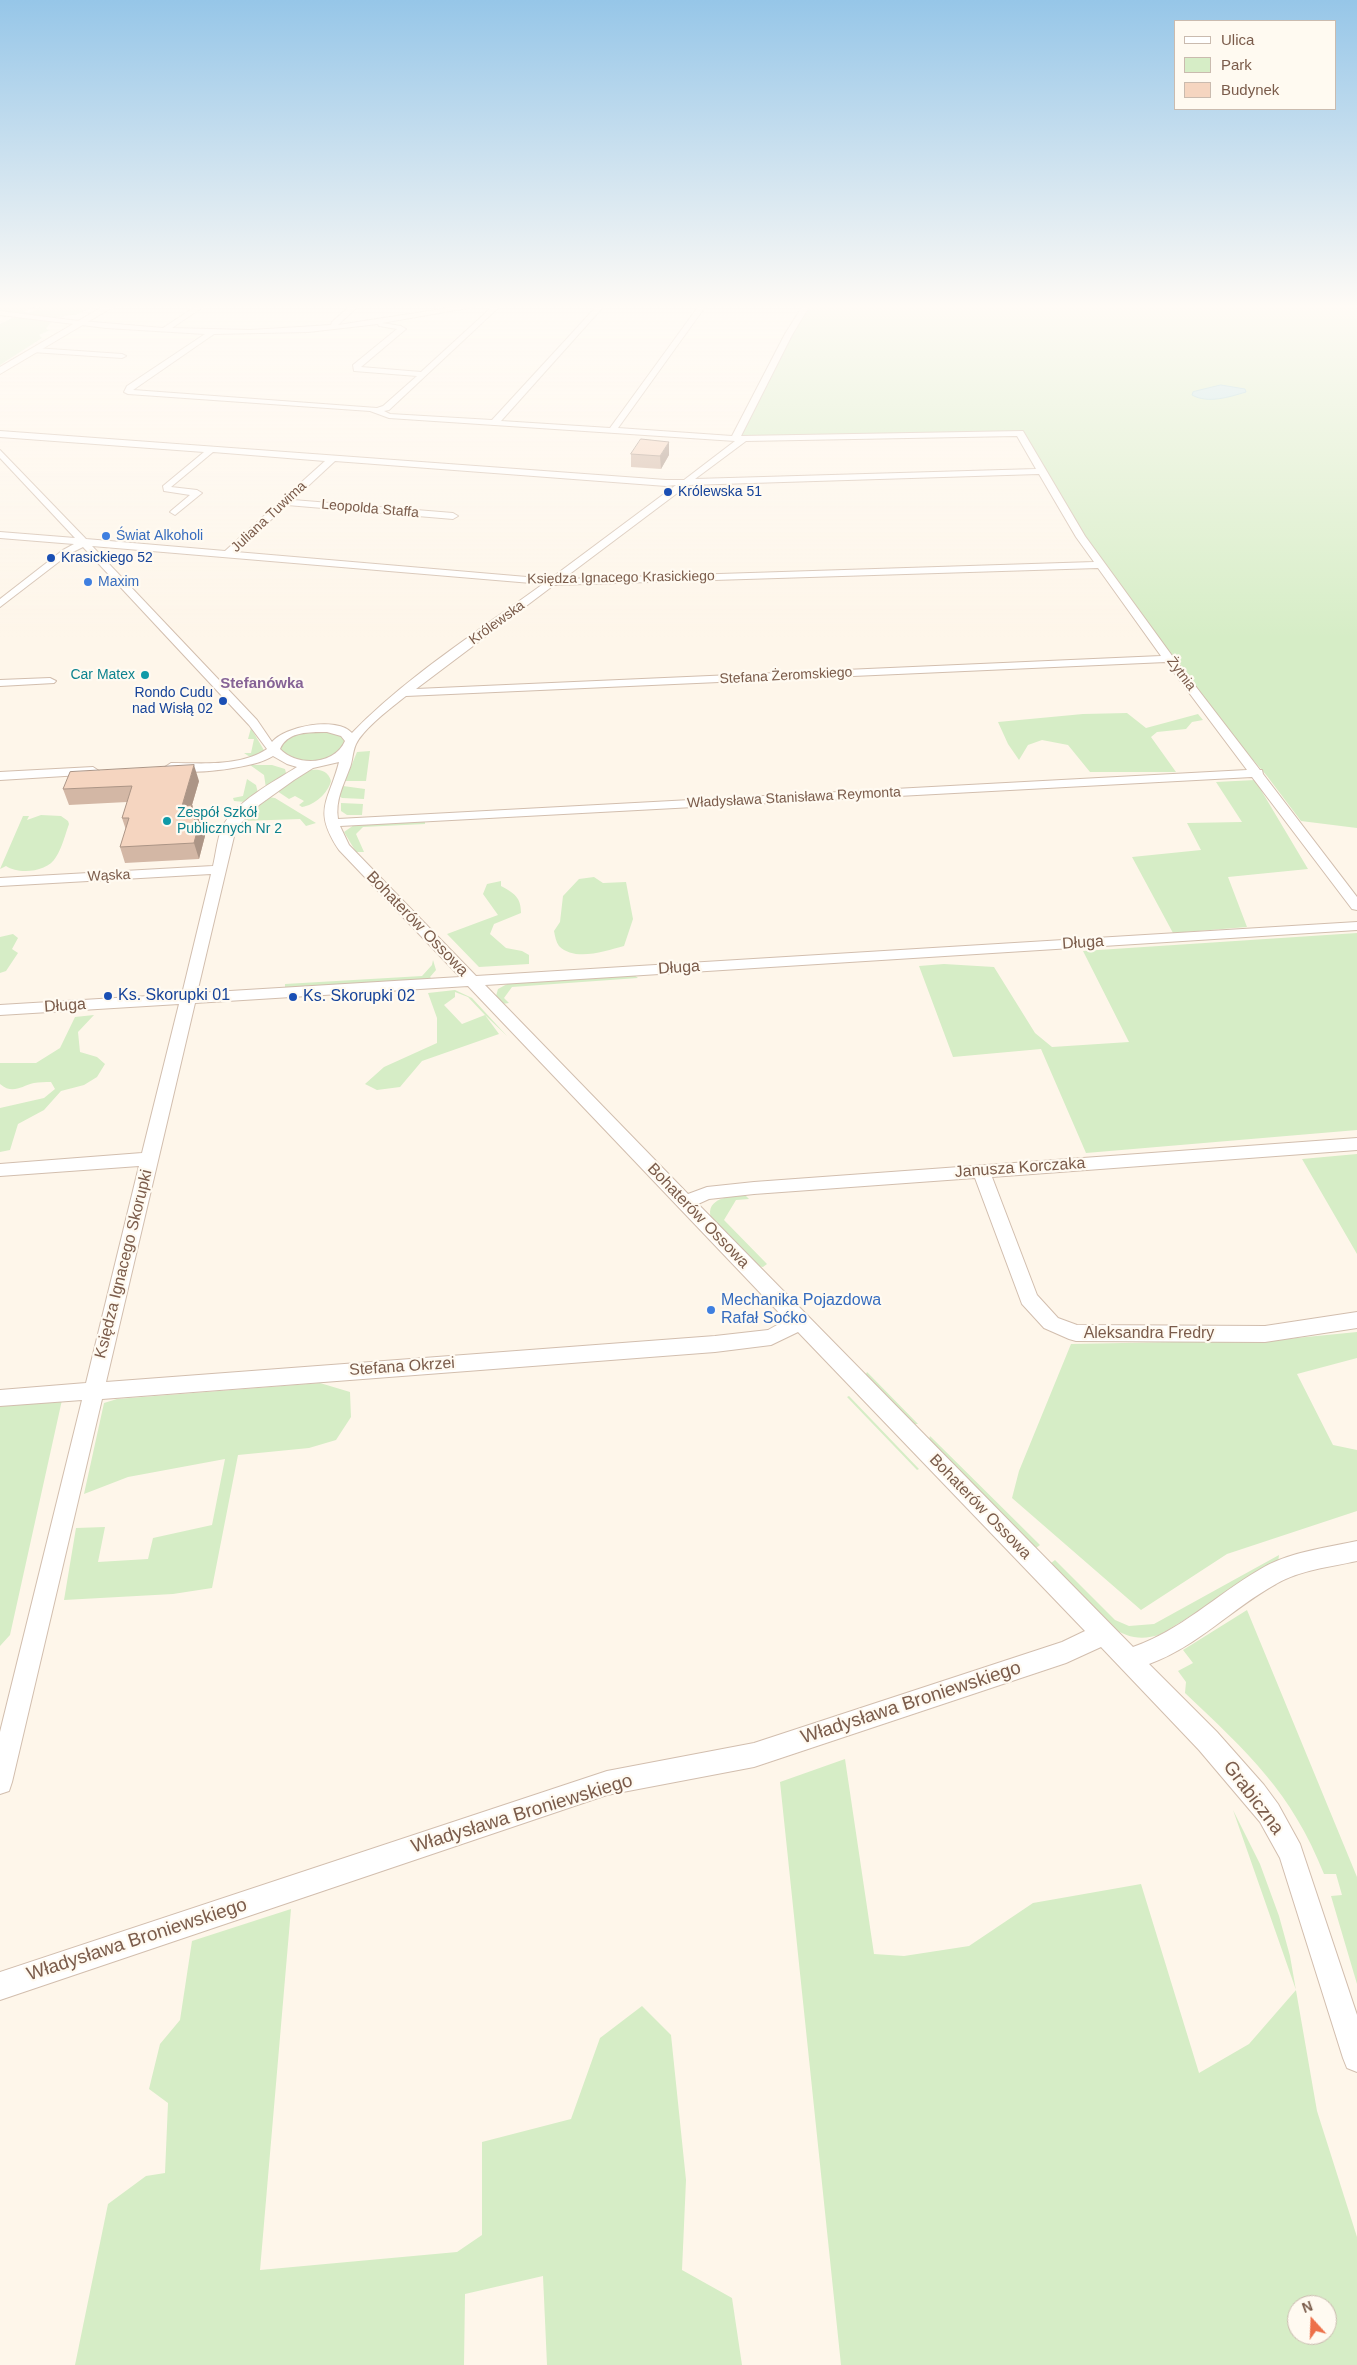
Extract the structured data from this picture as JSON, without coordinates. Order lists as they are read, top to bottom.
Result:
{
  "streets": {
    "street": [
      "Leopolda Staffa",
      "Juliana Tuwima",
      "Księdza Ignacego Krasickiego",
      "Królewska",
      "Żytnia",
      "Stefana Żeromskiego",
      "Władysława Stanisława Reymonta",
      "Wąska",
      "Bohaterów Ossowa",
      "Długa",
      "Janusza Korczaka",
      "Księdza Ignacego Skorupki",
      "Aleksandra Fredry",
      "Stefana Okrzei",
      "Władysława Broniewskiego",
      "Grabiczna"
    ]
  },
  "crossings": [
    ["Leopolda Staffa", "Juliana Tuwima"],
    ["Juliana Tuwima", "Księdza Ignacego Krasickiego"],
    ["Księdza Ignacego Krasickiego", "Królewska"],
    ["Księdza Ignacego Krasickiego", "Żytnia"],
    ["Królewska", "Żytnia"],
    ["Królewska", "Stefana Żeromskiego"],
    ["Królewska", "Księdza Ignacego Skorupki"],
    ["Żytnia", "Stefana Żeromskiego"],
    ["Żytnia", "Władysława Stanisława Reymonta"],
    ["Władysława Stanisława Reymonta", "Bohaterów Ossowa"],
    ["Wąska", "Księdza Ignacego Skorupki"],
    ["Bohaterów Ossowa", "Długa"],
    ["Bohaterów Ossowa", "Janusza Korczaka"],
    ["Bohaterów Ossowa", "Stefana Okrzei"],
    ["Bohaterów Ossowa", "Władysława Broniewskiego"],
    ["Bohaterów Ossowa", "Grabiczna"],
    ["Długa", "Księdza Ignacego Skorupki"],
    ["Janusza Korczaka", "Aleksandra Fredry"],
    ["Księdza Ignacego Skorupki", "Stefana Okrzei"],
    ["Władysława Broniewskiego", "Grabiczna"]
  ],
  "districts": ["Stefanówka"],
  "places": [
    "Królewska 51",
    "Świat Alkoholi",
    "Krasickiego 52",
    "Maxim",
    "Car Matex",
    "Rondo Cudu nad Wisłą 02",
    "Zespół Szkół Publicznych Nr 2",
    "Ks. Skorupki 01",
    "Ks. Skorupki 02",
    "Mechanika Pojazdowa Rafał Soćko"
  ],
  "legend": ["Ulica", "Park", "Budynek"],
  "north": "top"
}
